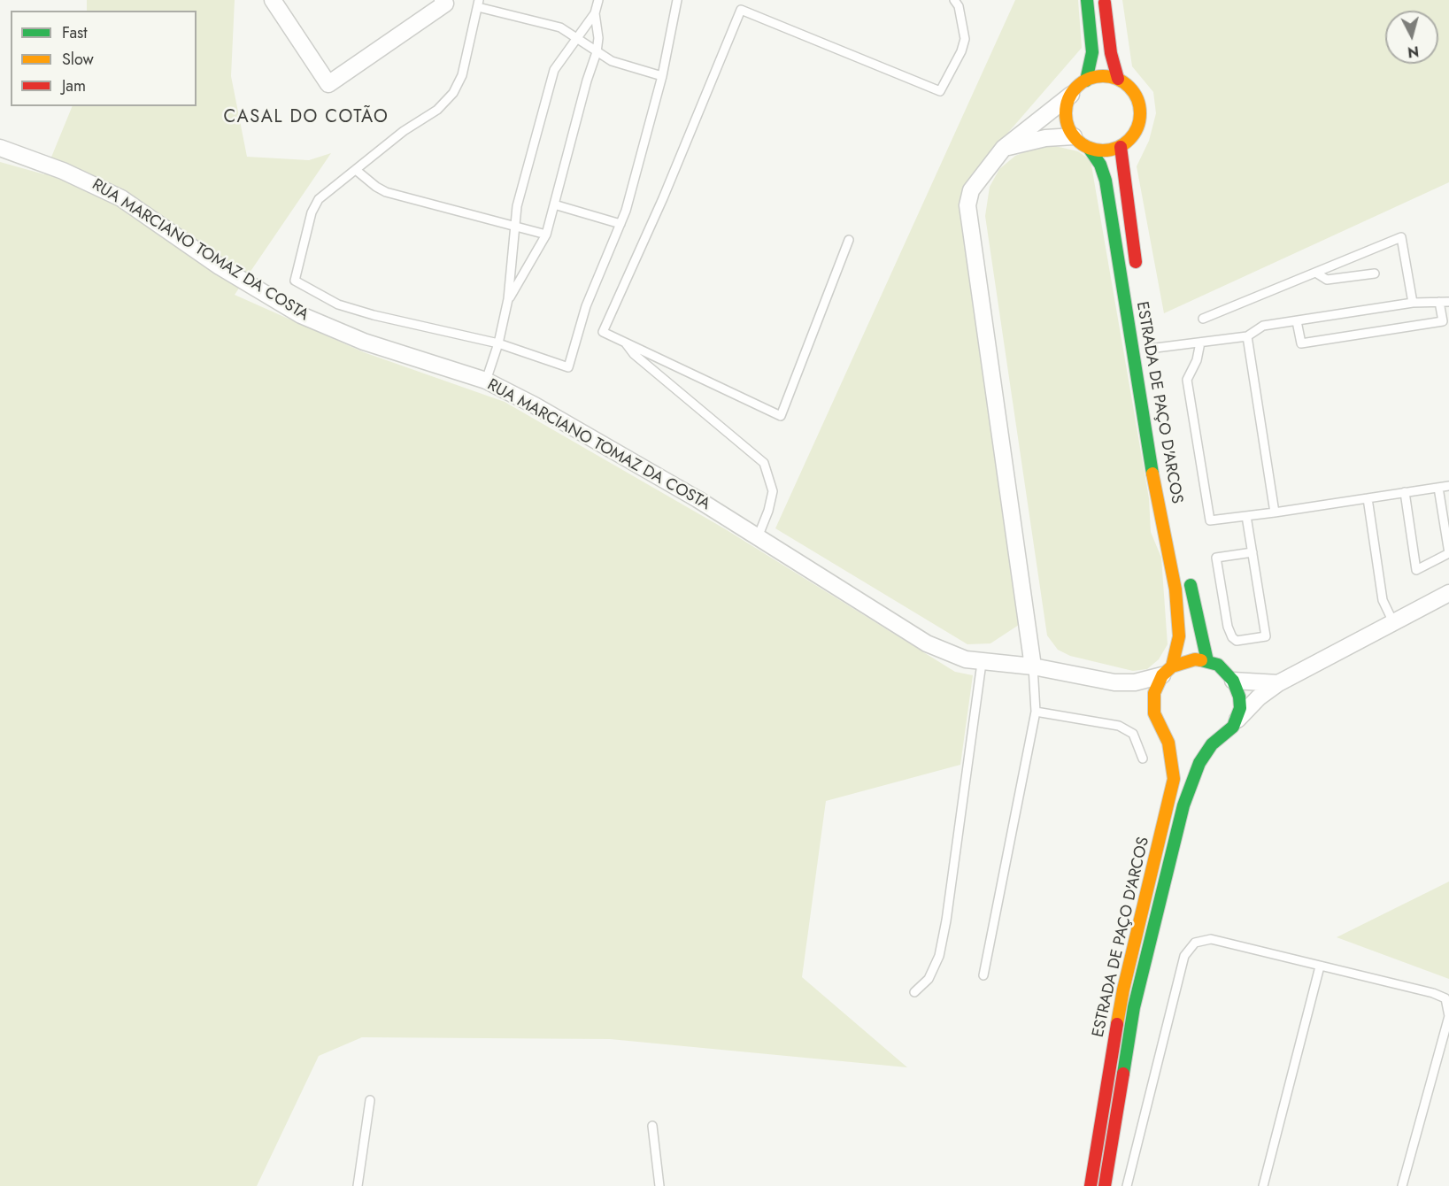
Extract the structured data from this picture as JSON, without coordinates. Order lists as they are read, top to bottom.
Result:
{
  "streets": {
    "main road": ["ESTRADA DE PAÇO D'ARCOS"],
    "street": ["RUA MARCIANO TOMAZ DA COSTA"]
  },
  "crossings": [
    ["RUA MARCIANO TOMAZ DA COSTA", "ESTRADA DE PAÇO D'ARCOS"]
  ],
  "districts": ["CASAL DO COTÃO"],
  "legend": ["Fast", "Slow", "Jam"],
  "north": "bottom"
}
